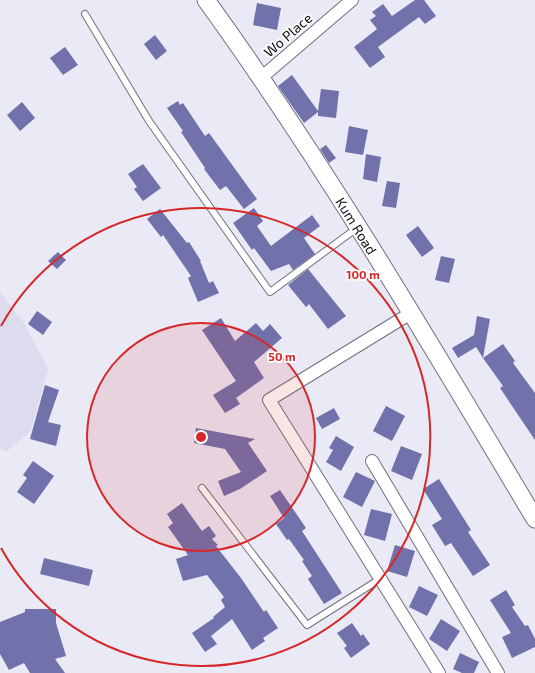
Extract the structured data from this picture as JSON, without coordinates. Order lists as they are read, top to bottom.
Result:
{
  "streets": {
    "street": ["Wo Place", "Kum Road"]
  },
  "crossings": [
    ["Wo Place", "Kum Road"]
  ],
  "rings": ["100 m", "50 m"]
}
